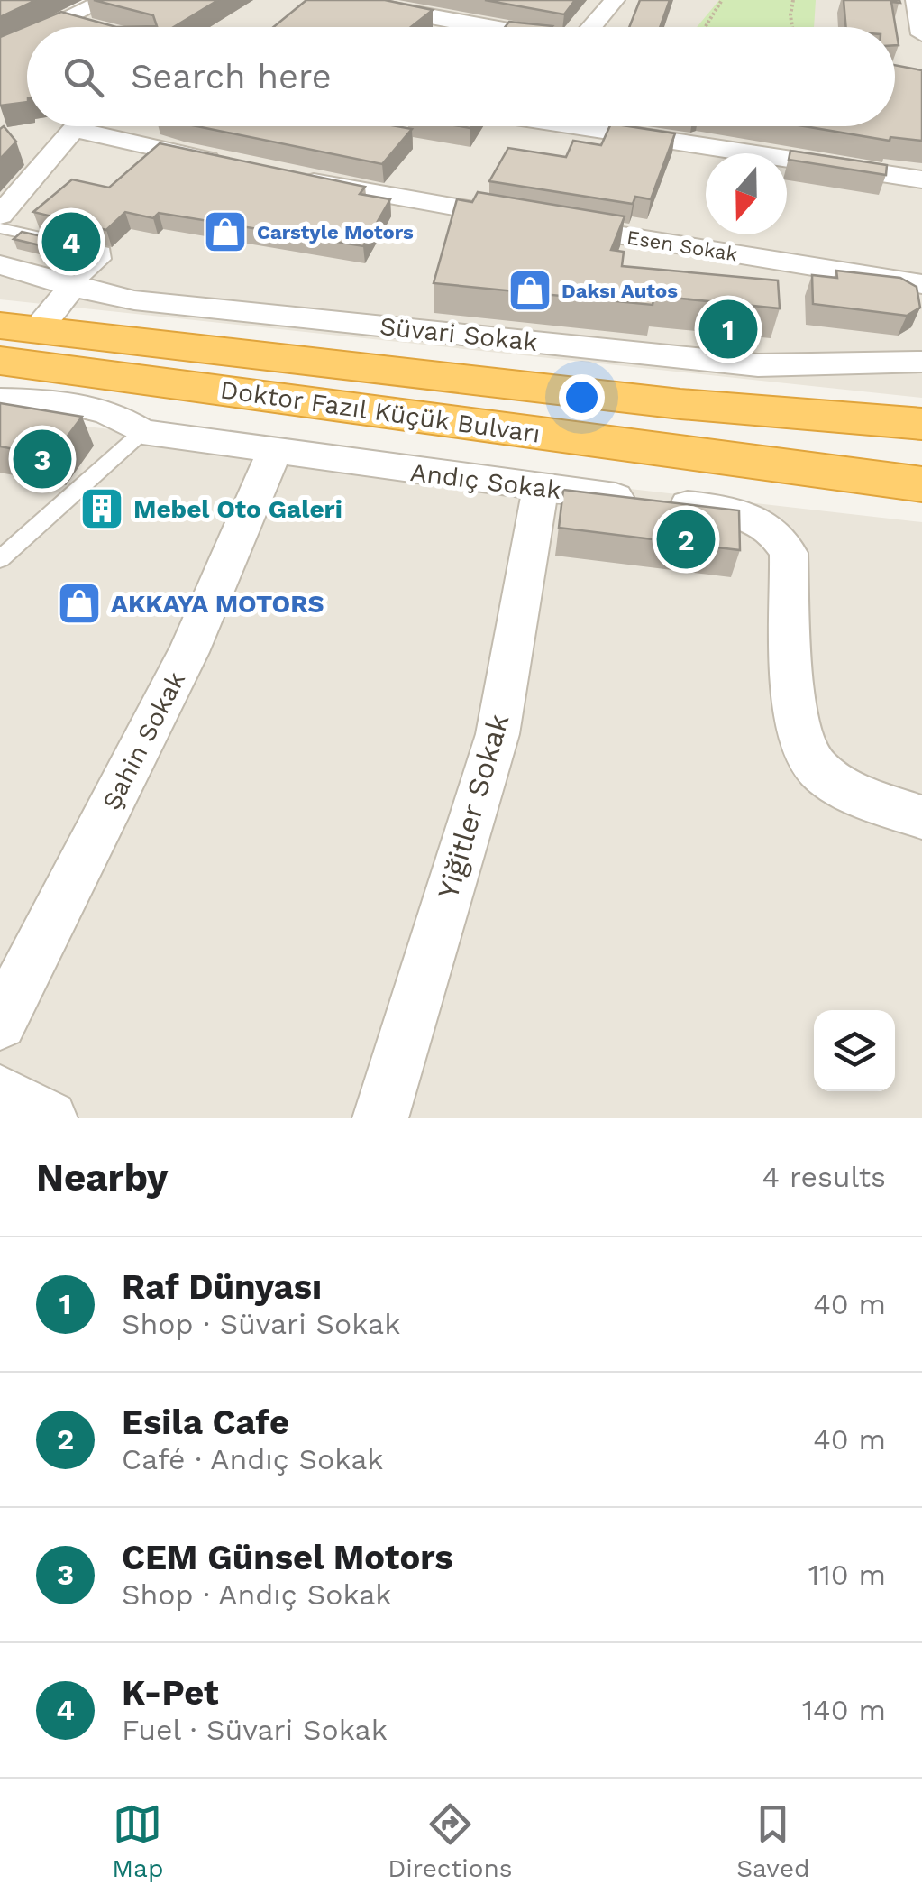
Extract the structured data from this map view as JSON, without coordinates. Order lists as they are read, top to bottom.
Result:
{
  "streets": {
    "highway": ["Doktor Fazıl Küçük Bulvarı"],
    "street": [
      "Esen Sokak",
      "Süvari Sokak",
      "Andıç Sokak",
      "Şahin Sokak",
      "Yiğitler Sokak"
    ]
  },
  "crossings": [
    ["Andıç Sokak", "Şahin Sokak"],
    ["Andıç Sokak", "Yiğitler Sokak"]
  ],
  "places": {
    "shop": ["Carstyle Motors", "Daksı Autos", "AKKAYA MOTORS"],
    "building": ["Mebel Oto Galeri"]
  },
  "north": "bottom",
  "page": {
    "search": "Search here",
    "pins": [
      "4",
      "1",
      "3",
      "2"
    ],
    "heading": ["Nearby", "4 results"],
    "list": [
      {
        "mark": "1",
        "name": "Raf Dünyası",
        "note": "Shop · Süvari Sokak",
        "value": "40 m"
      },
      {
        "mark": "2",
        "name": "Esila Cafe",
        "note": "Café · Andıç Sokak",
        "value": "40 m"
      },
      {
        "mark": "3",
        "name": "CEM Günsel Motors",
        "note": "Shop · Andıç Sokak",
        "value": "110 m"
      },
      {
        "mark": "4",
        "name": "K-Pet",
        "note": "Fuel · Süvari Sokak",
        "value": "140 m"
      }
    ],
    "nav": ["Map", "Directions", "Saved"]
  }
}
